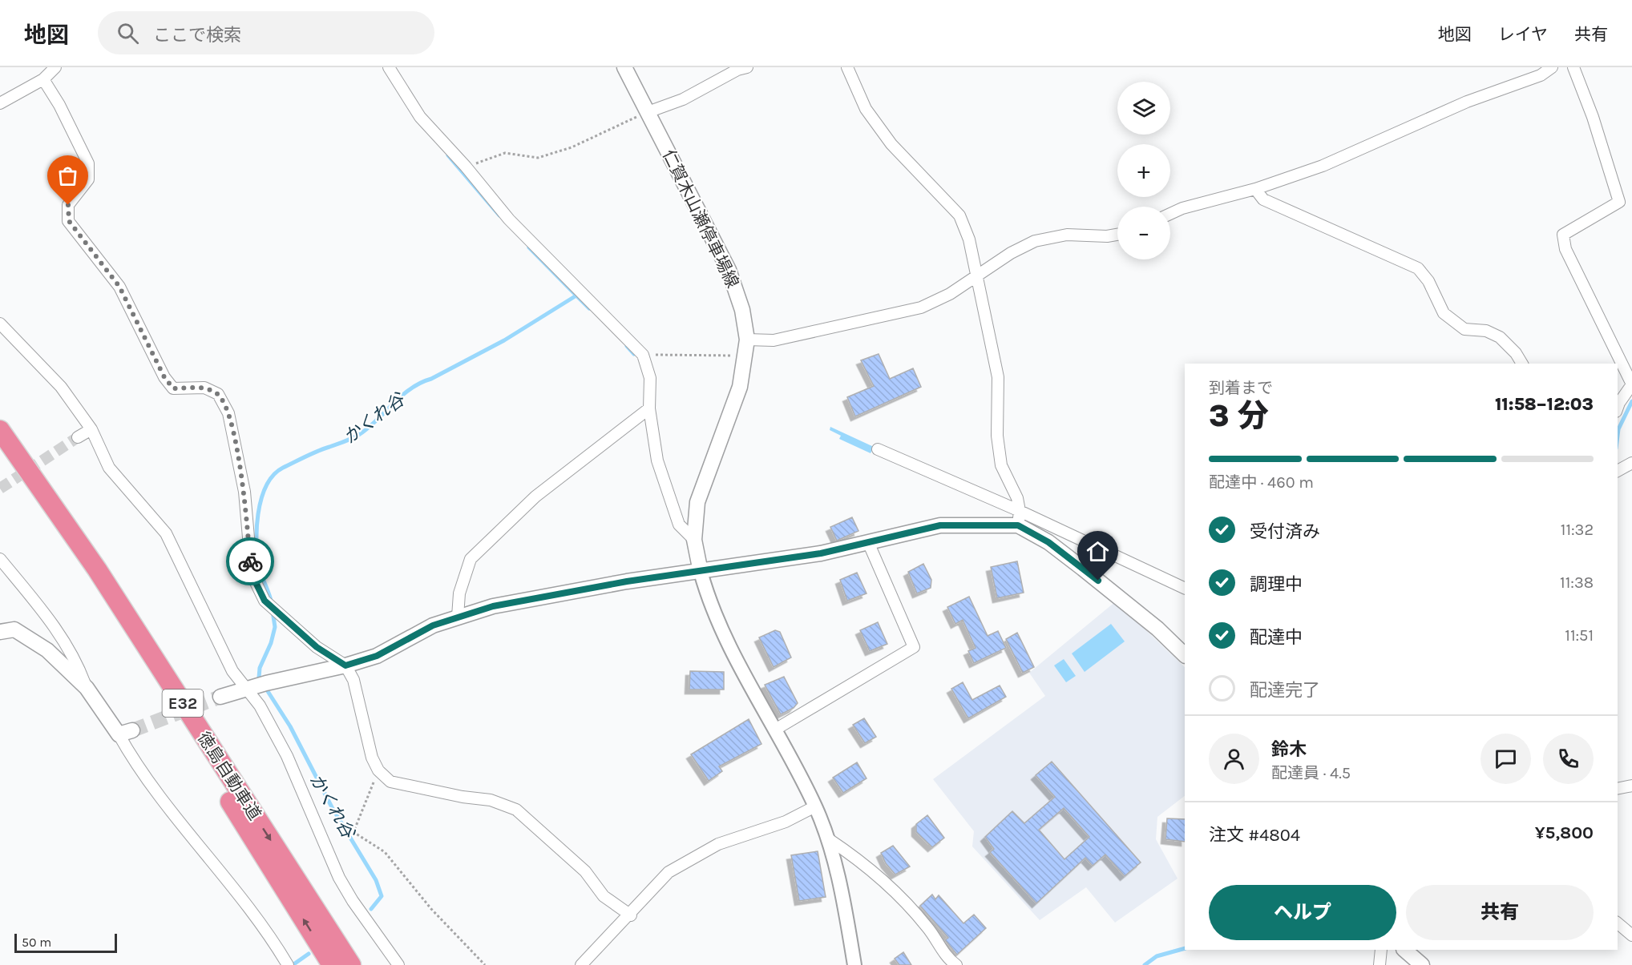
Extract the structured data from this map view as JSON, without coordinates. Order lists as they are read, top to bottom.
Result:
{
  "streets": {
    "highway": ["E32", "徳島自動車道"],
    "main road": ["仁賀木山瀬停車場線"]
  },
  "water": ["かくれ谷"],
  "scale_bar": "50 m",
  "page": {
    "header": "地図",
    "search": "ここで検索",
    "nav": ["地図", "レイヤ", "共有"],
    "map_buttons": ["+", "−"],
    "heading": ["3 分", "到着まで", "11:58–12:03"],
    "panel": [
      "鈴木",
      "配達員 · 4.5",
      "注文 #4804",
      "¥5,800"
    ],
    "bar": "配達中 · 460 m",
    "list": [
      ["受付済み", "11:32"],
      ["調理中", "11:38"],
      ["配達中", "11:51"],
      "配達完了"
    ],
    "buttons": ["ヘルプ", "共有"],
    "scale": "50 m"
  }
}
